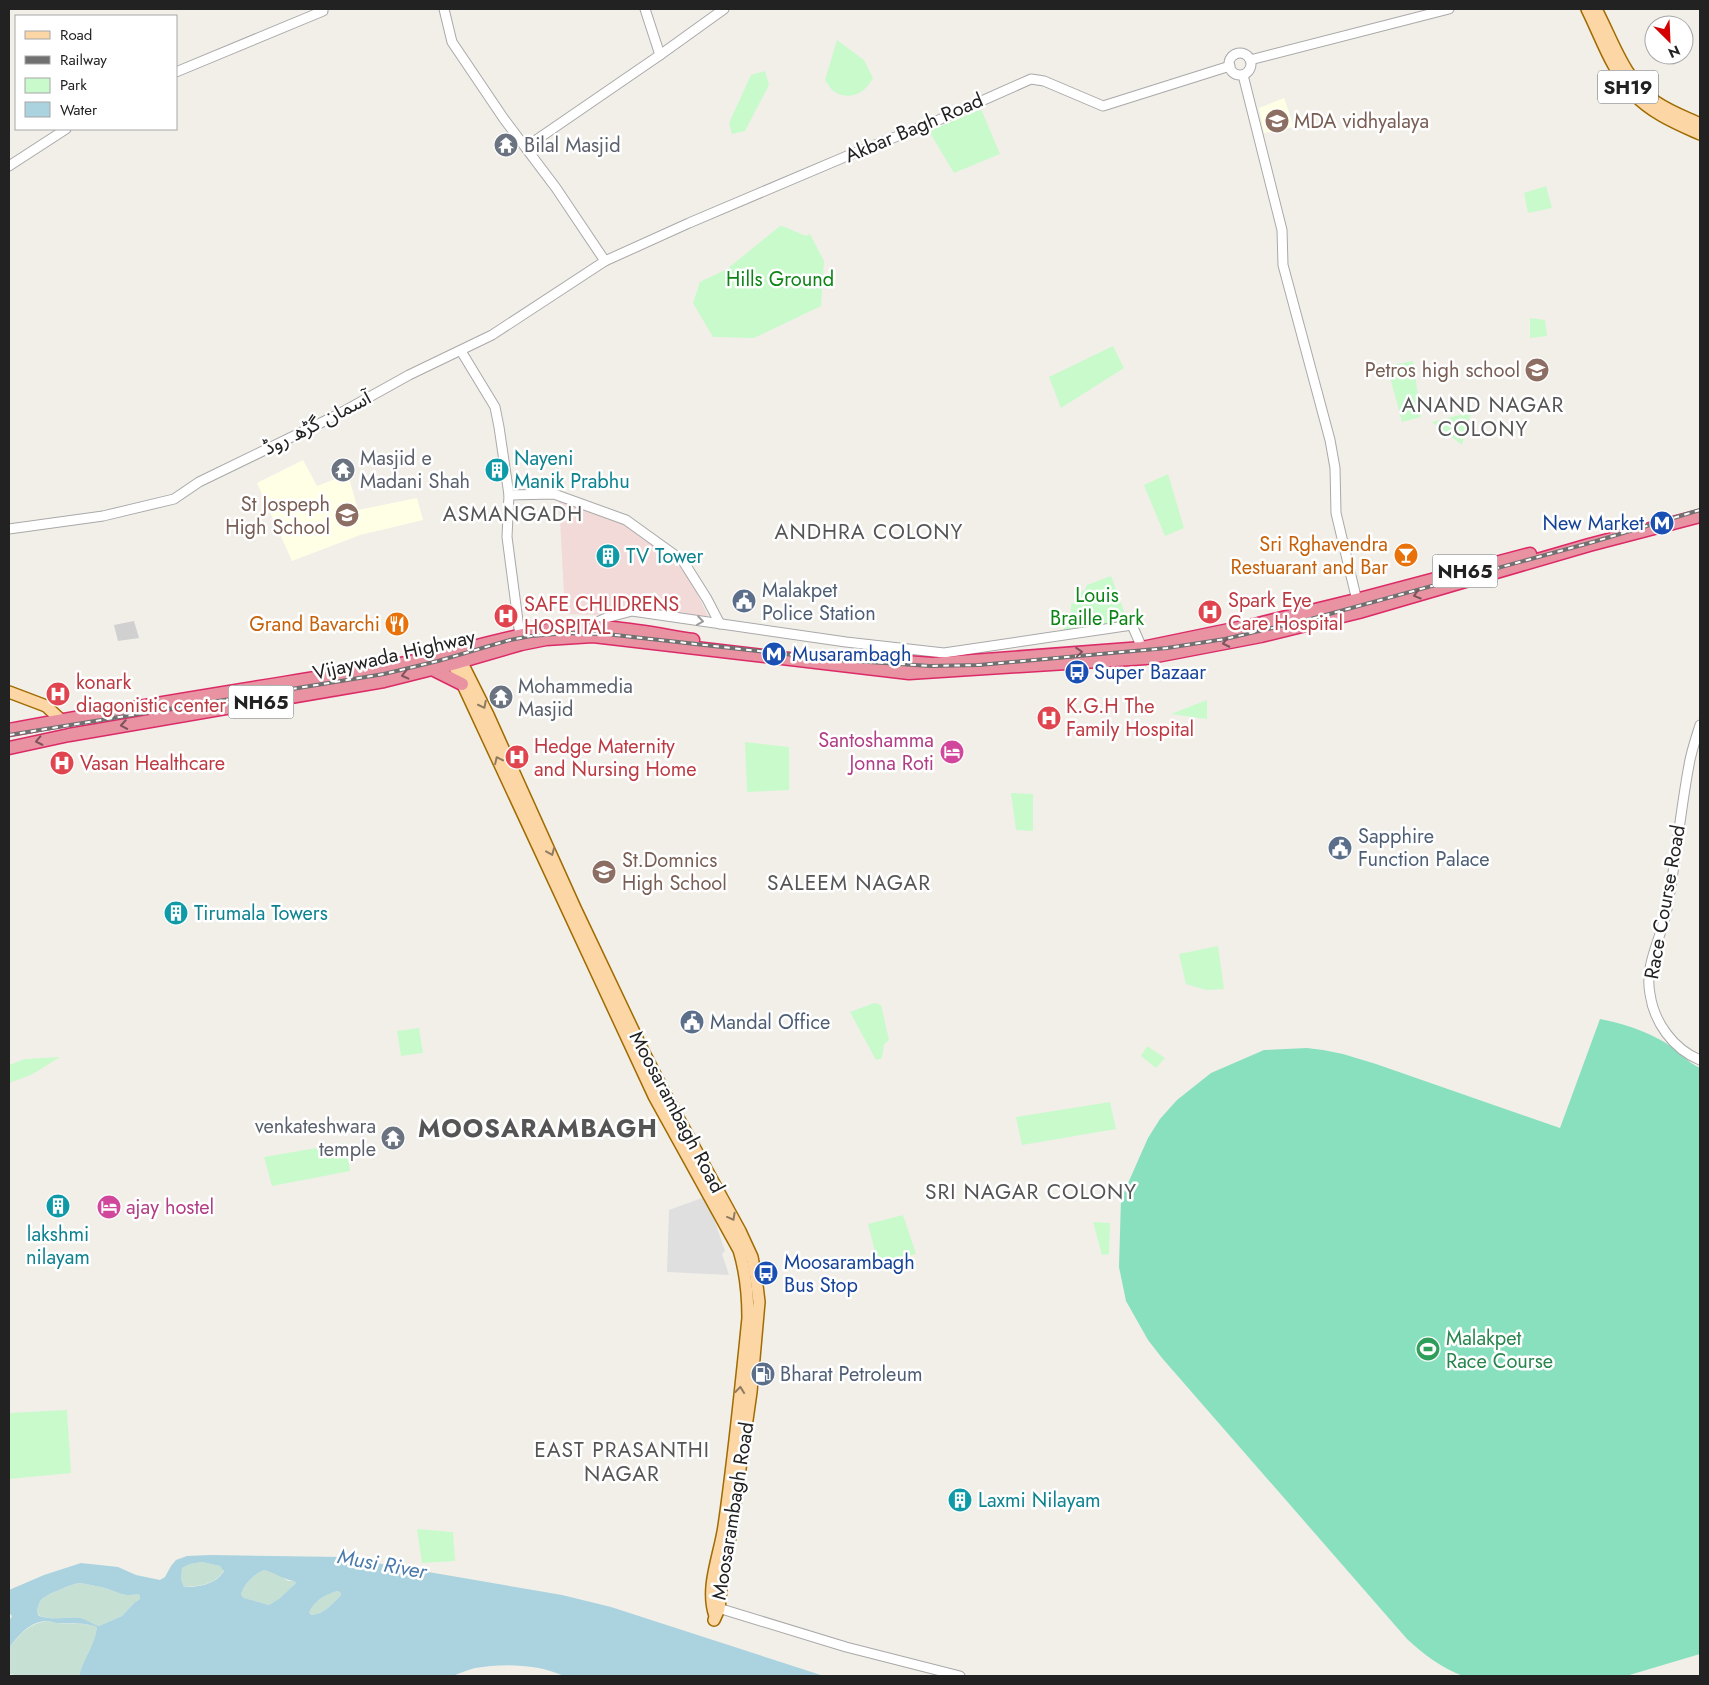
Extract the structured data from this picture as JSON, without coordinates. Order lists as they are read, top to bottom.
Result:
{
  "streets": {
    "highway": ["NH65", "Vijaywada Highway"],
    "main road": ["SH19", "Moosarambagh Road"],
    "street": ["Akbar Bagh Road", "آسمان گڑھ روڈ", "Race Course Road"]
  },
  "crossings": [
    ["Akbar Bagh Road", "آسمان گڑھ روڈ"],
    ["Vijaywada Highway", "Moosarambagh Road"]
  ],
  "districts": [
    "ANAND NAGAR COLONY",
    "ASMANGADH",
    "ANDHRA COLONY",
    "SALEEM NAGAR",
    "MOOSARAMBAGH",
    "SRI NAGAR COLONY",
    "EAST PRASANTHI NAGAR"
  ],
  "water": ["Musi River"],
  "parks": ["Hills Ground", "Louis Braille Park"],
  "places": {
    "school or university": [
      "MDA vidhyalaya",
      "Petros high school",
      "St Jospeph High School",
      "St.Domnics High School"
    ],
    "temple": [
      "Bilal Masjid",
      "Masjid e Madani Shah",
      "Mohammedia Masjid",
      "venkateshwara temple"
    ],
    "building": [
      "Nayeni Manik Prabhu",
      "TV Tower",
      "Tirumala Towers",
      "lakshmi nilayam",
      "Laxmi Nilayam"
    ],
    "metro station": ["New Market", "Musarambagh"],
    "bar": ["Sri Rghavendra Restuarant and Bar"],
    "public building": ["Malakpet Police Station", "Sapphire Function Palace", "Mandal Office"],
    "hospital": [
      "Spark Eye Care Hospital",
      "SAFE CHLIDRENS HOSPITAL",
      "konark diagonistic center",
      "K.G.H The Family Hospital",
      "Hedge Maternity and Nursing Home",
      "Vasan Healthcare"
    ],
    "restaurant": ["Grand Bavarchi"],
    "bus stop": ["Super Bazaar", "Moosarambagh Bus Stop"],
    "hotel": ["Santoshamma Jonna Roti", "ajay hostel"],
    "sports": ["Malakpet Race Course"],
    "fuel station": ["Bharat Petroleum"]
  },
  "legend": [
    "Road",
    "Railway",
    "Park",
    "Water"
  ],
  "north": "bottom right"
}
